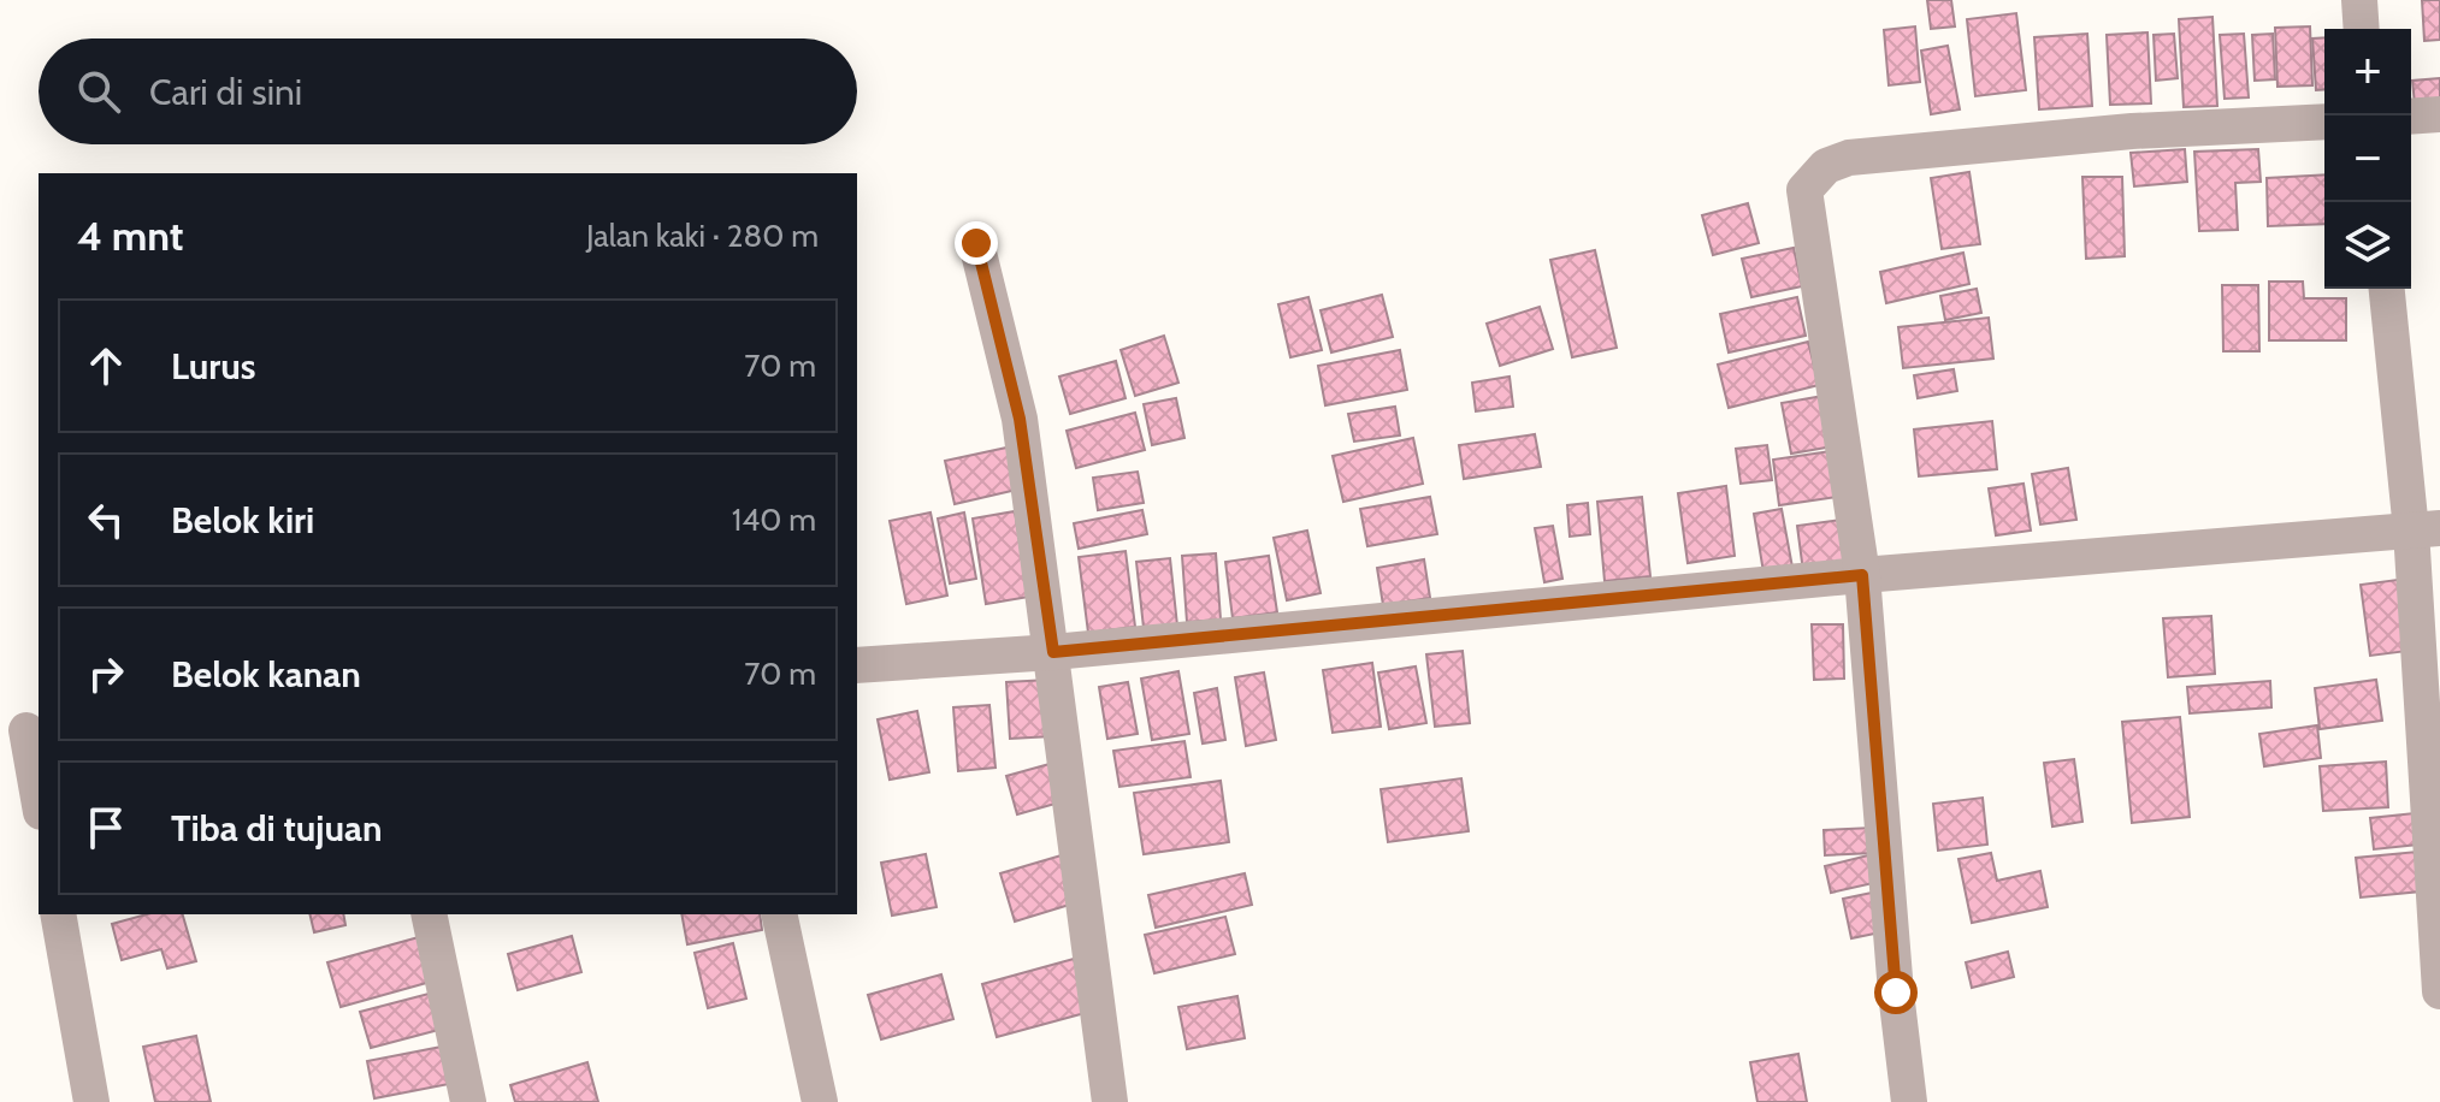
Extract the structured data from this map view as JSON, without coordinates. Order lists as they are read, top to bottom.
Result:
{
  "page": {
    "map_buttons": ["+", "−"],
    "search": "Cari di sini",
    "heading": ["4 mnt", "Jalan kaki · 280 m"],
    "list": [
      ["Lurus", "70 m"],
      ["Belok kiri", "140 m"],
      ["Belok kanan", "70 m"],
      "Tiba di tujuan"
    ]
  }
}
